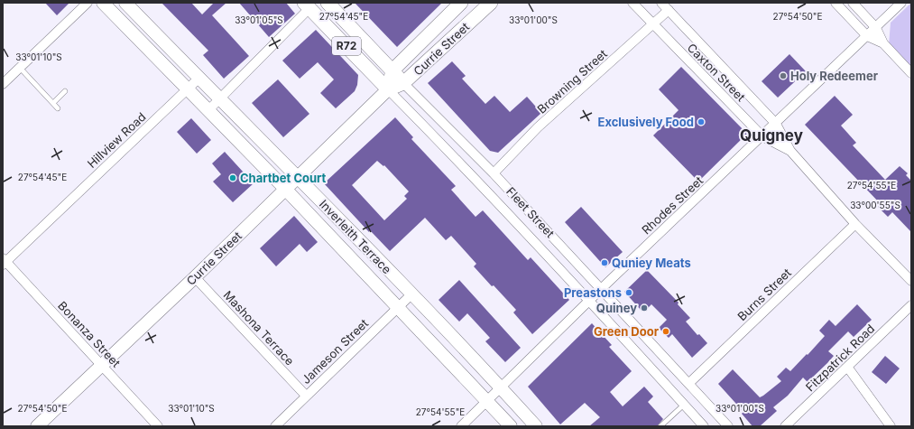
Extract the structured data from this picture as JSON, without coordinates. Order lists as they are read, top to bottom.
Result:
{
  "streets": {
    "main road": ["R72", "Currie Street", "Fleet Street"],
    "street": [
      "Caxton Street",
      "Browning Street",
      "Hillview Road",
      "Rhodes Street",
      "Inverleith Terrace",
      "Burns Street",
      "Mashona Terrace",
      "Bonanza Street",
      "Jameson Street",
      "Fitzpatrick Road"
    ]
  },
  "crossings": [
    ["Currie Street", "Fleet Street"],
    ["Currie Street", "Inverleith Terrace"],
    ["Currie Street", "Mashona Terrace"],
    ["Currie Street", "Bonanza Street"],
    ["Caxton Street", "Browning Street"],
    ["Caxton Street", "Rhodes Street"],
    ["Caxton Street", "Burns Street"],
    ["Browning Street", "Fleet Street"],
    ["Hillview Road", "Inverleith Terrace"],
    ["Hillview Road", "Bonanza Street"],
    ["Rhodes Street", "Fleet Street"],
    ["Rhodes Street", "Inverleith Terrace"],
    ["Fleet Street", "Burns Street"],
    ["Inverleith Terrace", "Jameson Street"],
    ["Mashona Terrace", "Jameson Street"]
  ],
  "districts": ["Quigney"],
  "places": [
    "Holy Redeemer",
    "Exclusively Food",
    "Chartbet Court",
    "Quniey Meats",
    "Preastons",
    "Quiney",
    "Green Door"
  ],
  "coordinates": [
    "27°54'45\"E",
    "27°54'50\"E",
    "33°01'05\"S",
    "33°01'00\"S",
    "33°01'10\"S",
    "27°54'55\"E",
    "33°00'55\"S"
  ]
}
